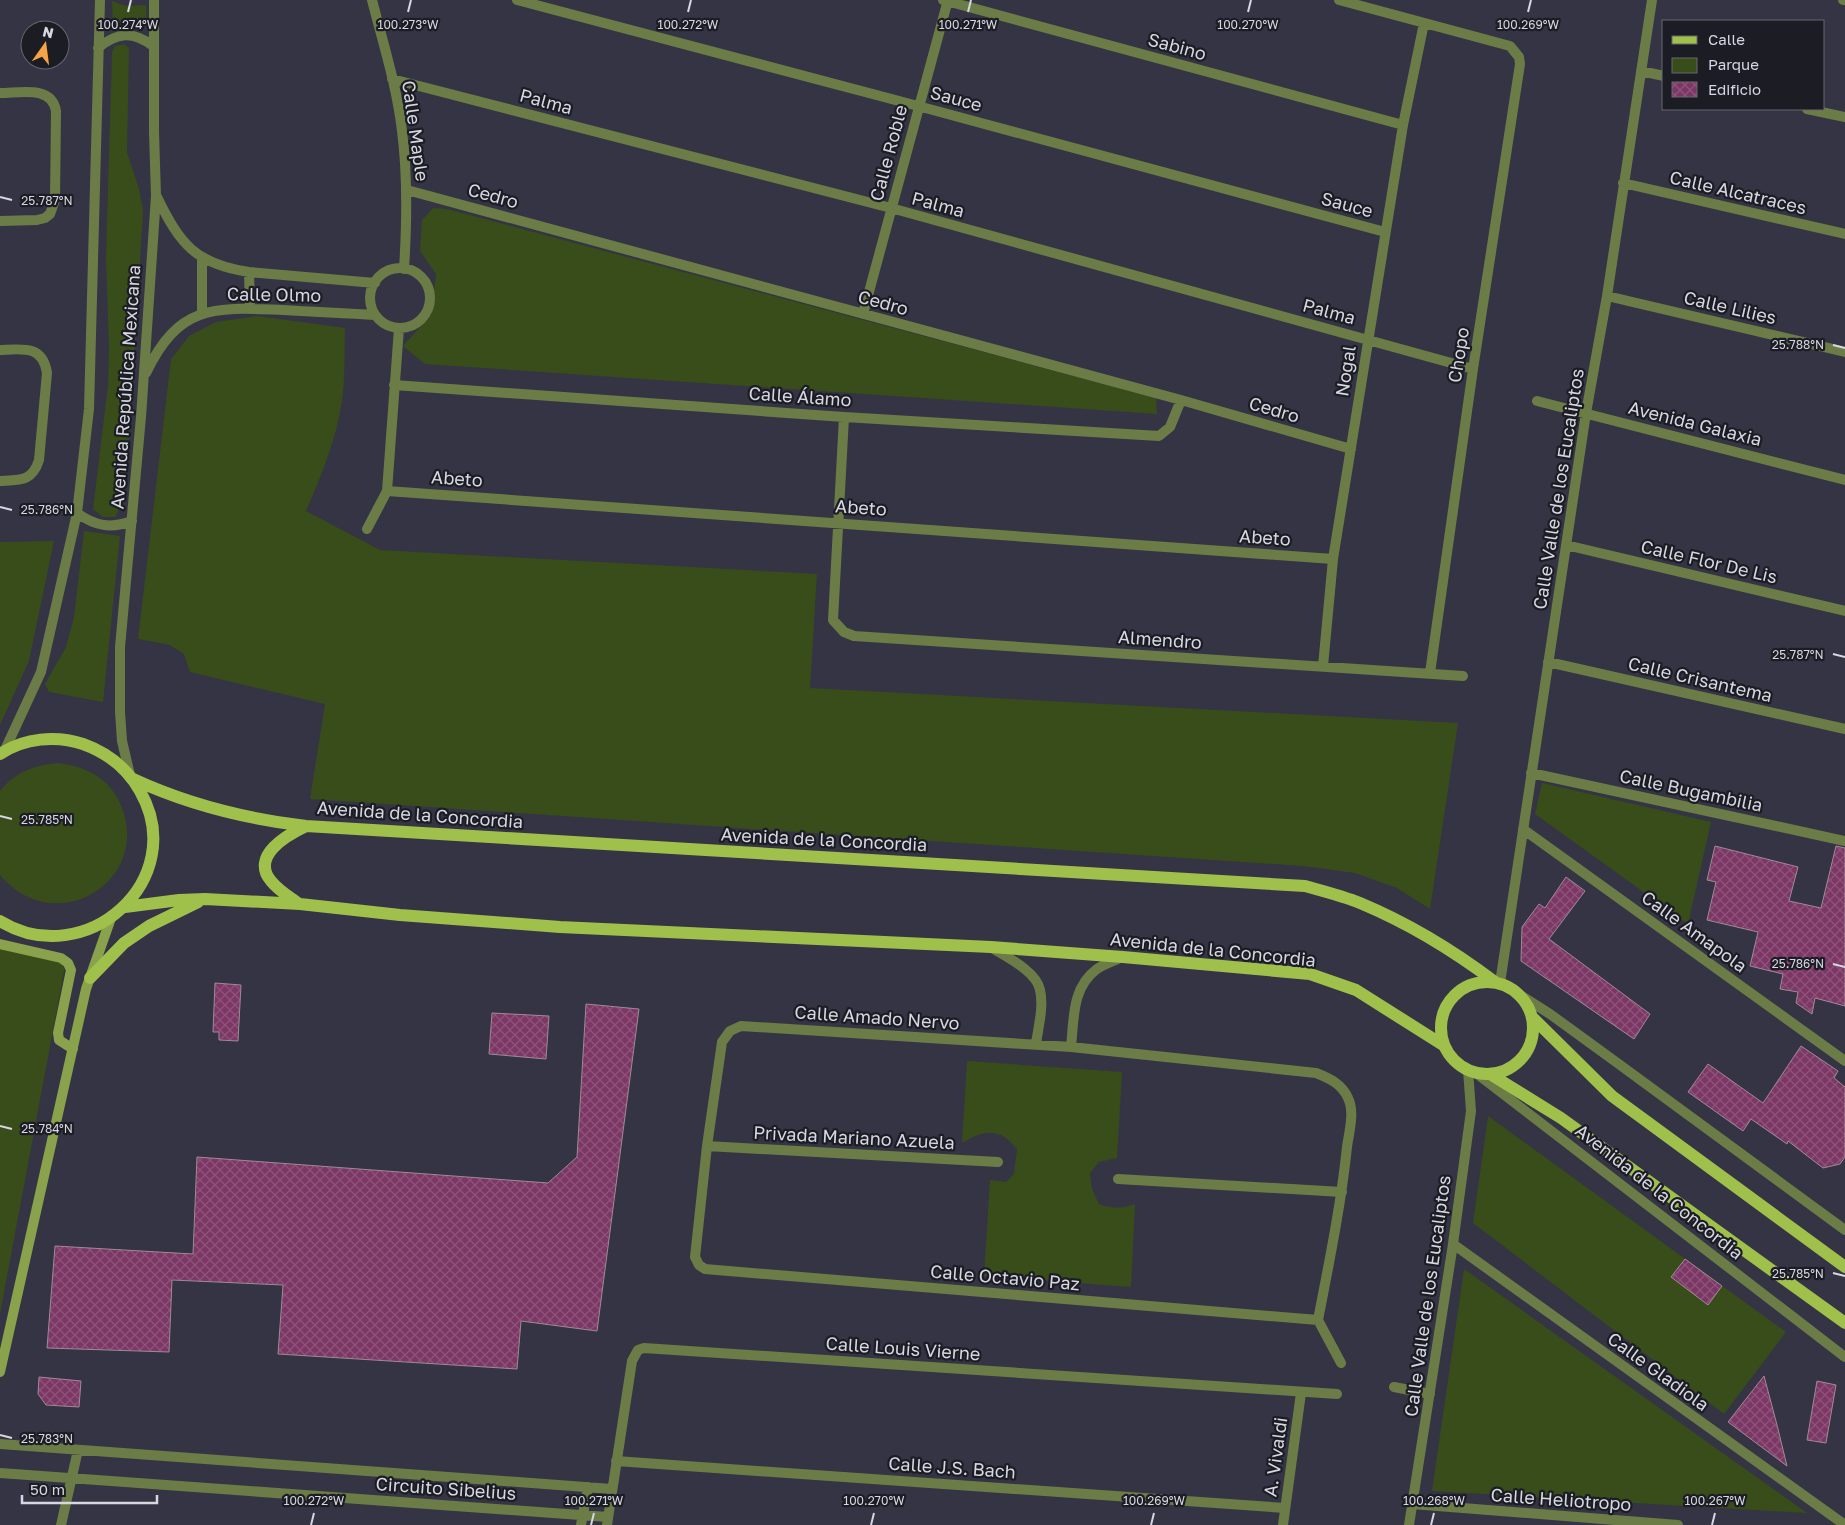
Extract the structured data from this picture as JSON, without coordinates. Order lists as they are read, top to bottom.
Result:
{
  "streets": {
    "main road": ["Avenida de la Concordia"],
    "street": [
      "Sabino",
      "Sauce",
      "Palma",
      "Calle Maple",
      "Calle Roble",
      "Calle Alcatraces",
      "Cedro",
      "Calle Olmo",
      "Calle Lilies",
      "Chopo",
      "Nogal",
      "Avenida República Mexicana",
      "Calle Álamo",
      "Avenida Galaxia",
      "Abeto",
      "Calle Valle de los Eucaliptos",
      "Calle Flor De Lis",
      "Almendro",
      "Calle Crisantema",
      "Calle Bugambilia",
      "Calle Amapola",
      "Calle Amado Nervo",
      "Privada Mariano Azuela",
      "Calle Octavio Paz",
      "Calle Louis Vierne",
      "Calle Gladiola",
      "A. Vivaldi",
      "Calle J.S. Bach",
      "Circuito Sibelius",
      "Calle Heliotropo"
    ]
  },
  "crossings": [
    ["Sabino", "Calle Roble"],
    ["Sabino", "Nogal"],
    ["Sauce", "Calle Roble"],
    ["Sauce", "Nogal"],
    ["Palma", "Calle Maple"],
    ["Palma", "Calle Roble"],
    ["Palma", "Chopo"],
    ["Palma", "Nogal"],
    ["Calle Maple", "Cedro"],
    ["Calle Maple", "Calle Olmo"],
    ["Calle Roble", "Cedro"],
    ["Calle Alcatraces", "Calle Valle de los Eucaliptos"],
    ["Cedro", "Nogal"],
    ["Cedro", "Calle Álamo"],
    ["Calle Olmo", "Avenida República Mexicana"],
    ["Calle Lilies", "Calle Valle de los Eucaliptos"],
    ["Chopo", "Nogal"],
    ["Chopo", "Almendro"],
    ["Nogal", "Abeto"],
    ["Nogal", "Almendro"],
    ["Avenida República Mexicana", "Avenida de la Concordia"],
    ["Avenida Galaxia", "Calle Valle de los Eucaliptos"],
    ["Abeto", "Almendro"],
    ["Calle Valle de los Eucaliptos", "Calle Flor De Lis"],
    ["Calle Valle de los Eucaliptos", "Calle Crisantema"],
    ["Calle Valle de los Eucaliptos", "Calle Bugambilia"],
    ["Calle Valle de los Eucaliptos", "Avenida de la Concordia"],
    ["Calle Valle de los Eucaliptos", "Calle Amapola"],
    ["Calle Valle de los Eucaliptos", "Calle Gladiola"],
    ["Calle Valle de los Eucaliptos", "Calle Heliotropo"],
    ["Calle Amado Nervo", "Privada Mariano Azuela"],
    ["Calle Amado Nervo", "Calle Octavio Paz"],
    ["Privada Mariano Azuela", "Calle Octavio Paz"],
    ["Calle Louis Vierne", "A. Vivaldi"],
    ["Calle Louis Vierne", "Calle J.S. Bach"],
    ["Calle Louis Vierne", "Circuito Sibelius"],
    ["A. Vivaldi", "Calle J.S. Bach"]
  ],
  "legend": ["Calle", "Parque", "Edificio"],
  "scale_bar": "50 m",
  "north": "top",
  "coordinates": [
    "100.274°W",
    "100.273°W",
    "100.272°W",
    "100.271°W",
    "100.270°W",
    "100.269°W",
    "25.787°N",
    "25.788°N",
    "25.786°N",
    "25.785°N",
    "25.784°N",
    "25.783°N",
    "100.268°W",
    "100.267°W"
  ]
}
